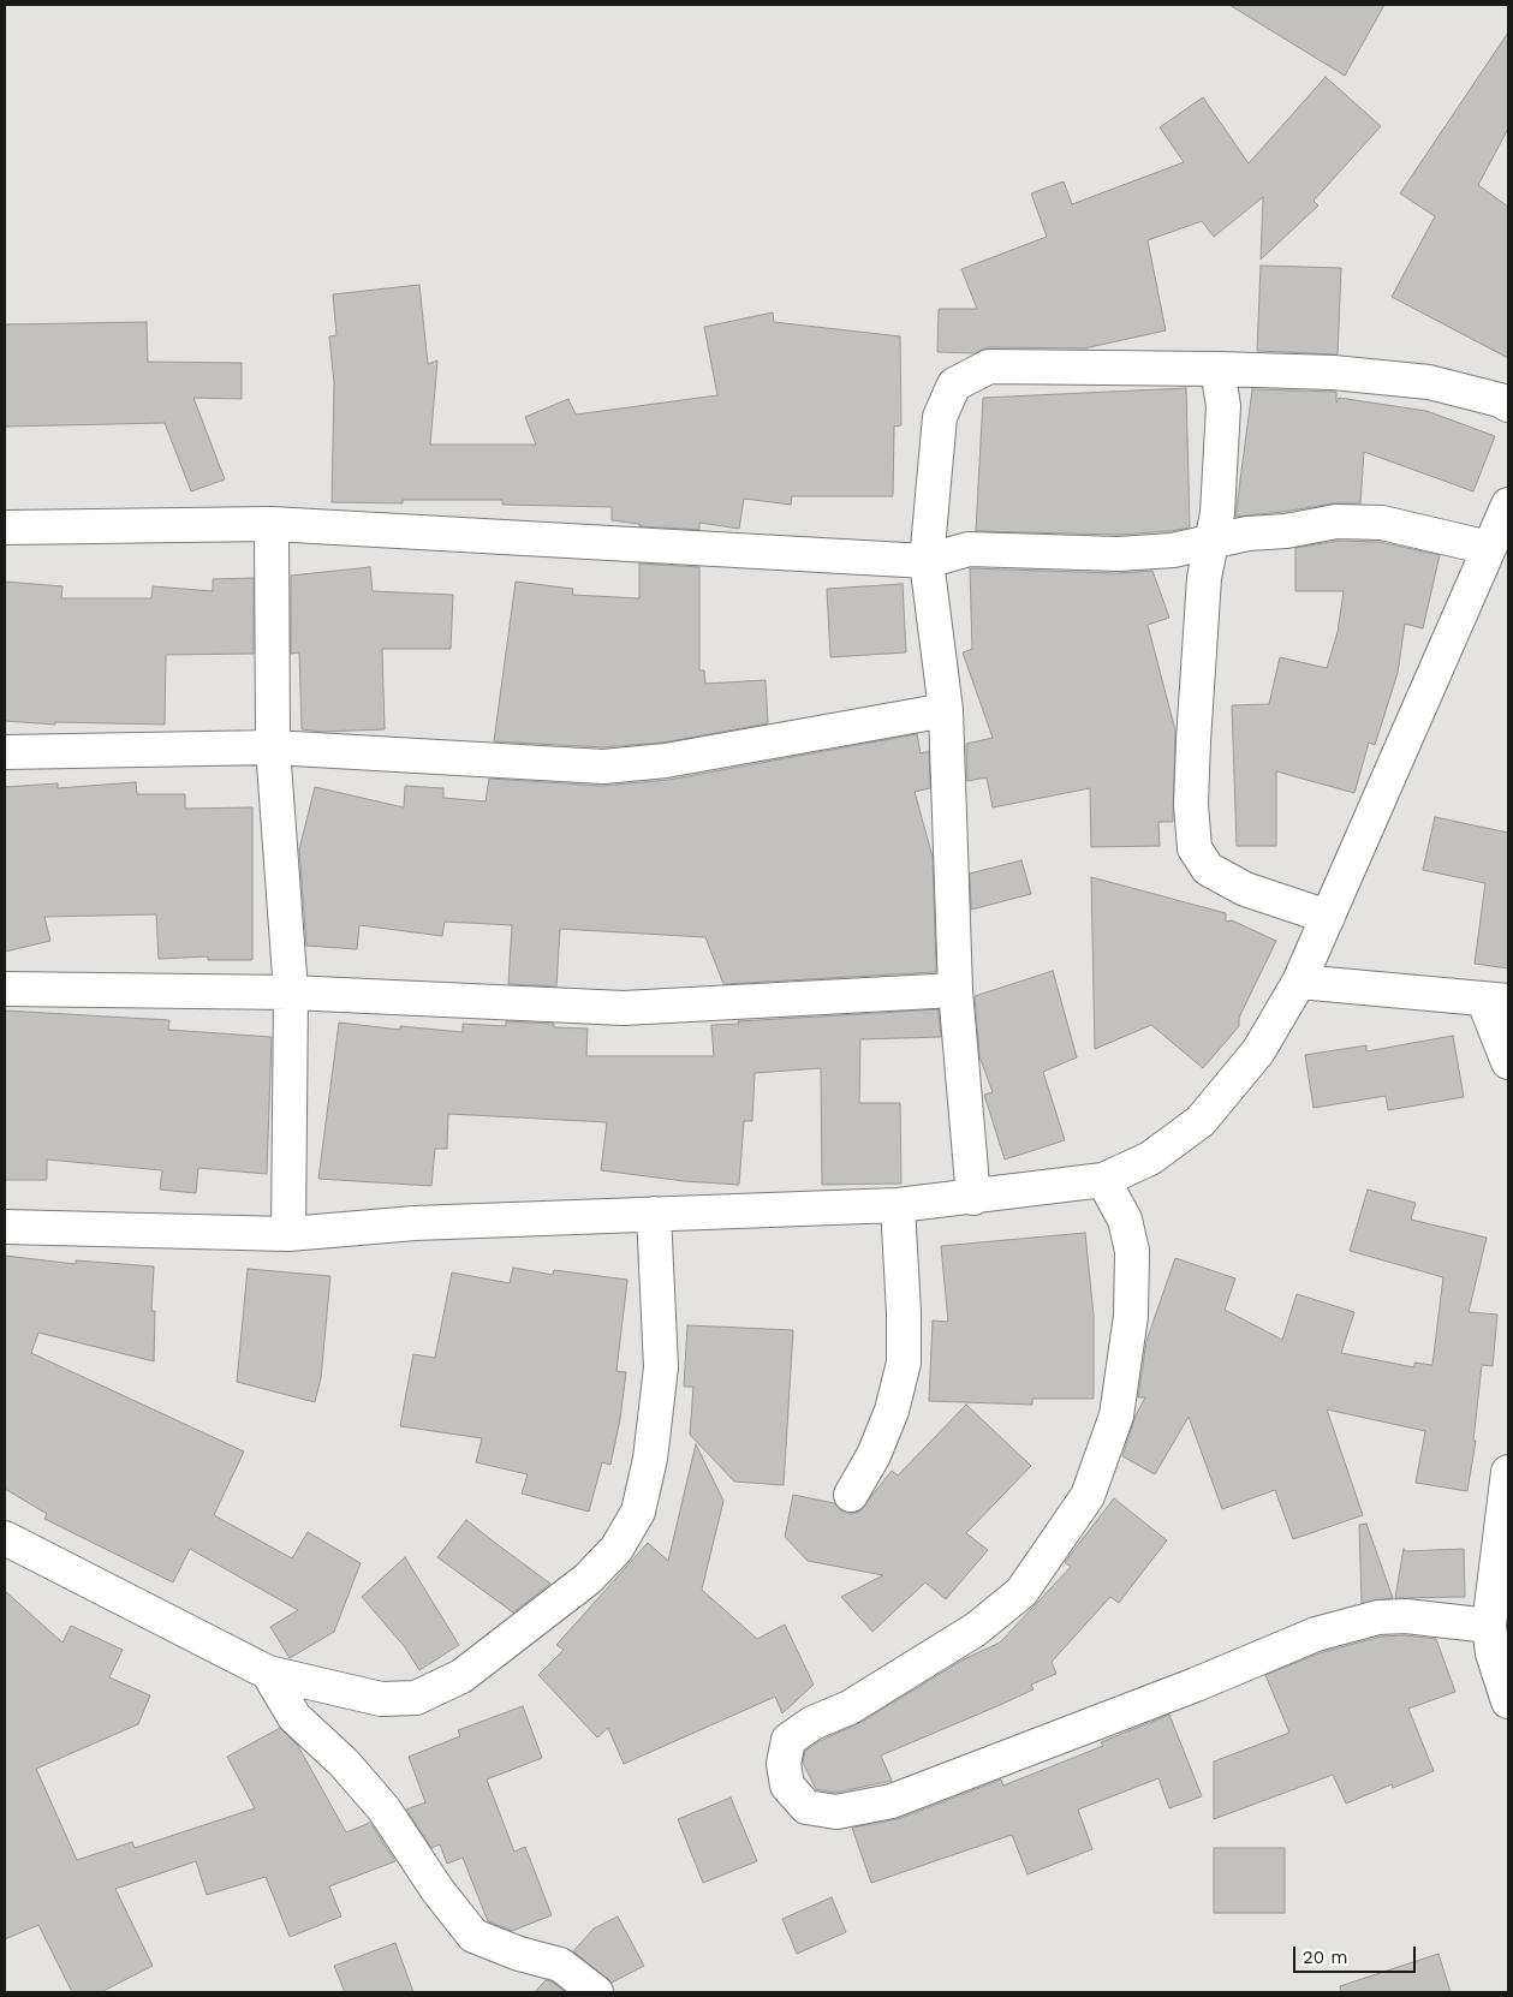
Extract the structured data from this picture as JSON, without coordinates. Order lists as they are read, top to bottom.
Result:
{
  "scale_bar": "20 m"
}
